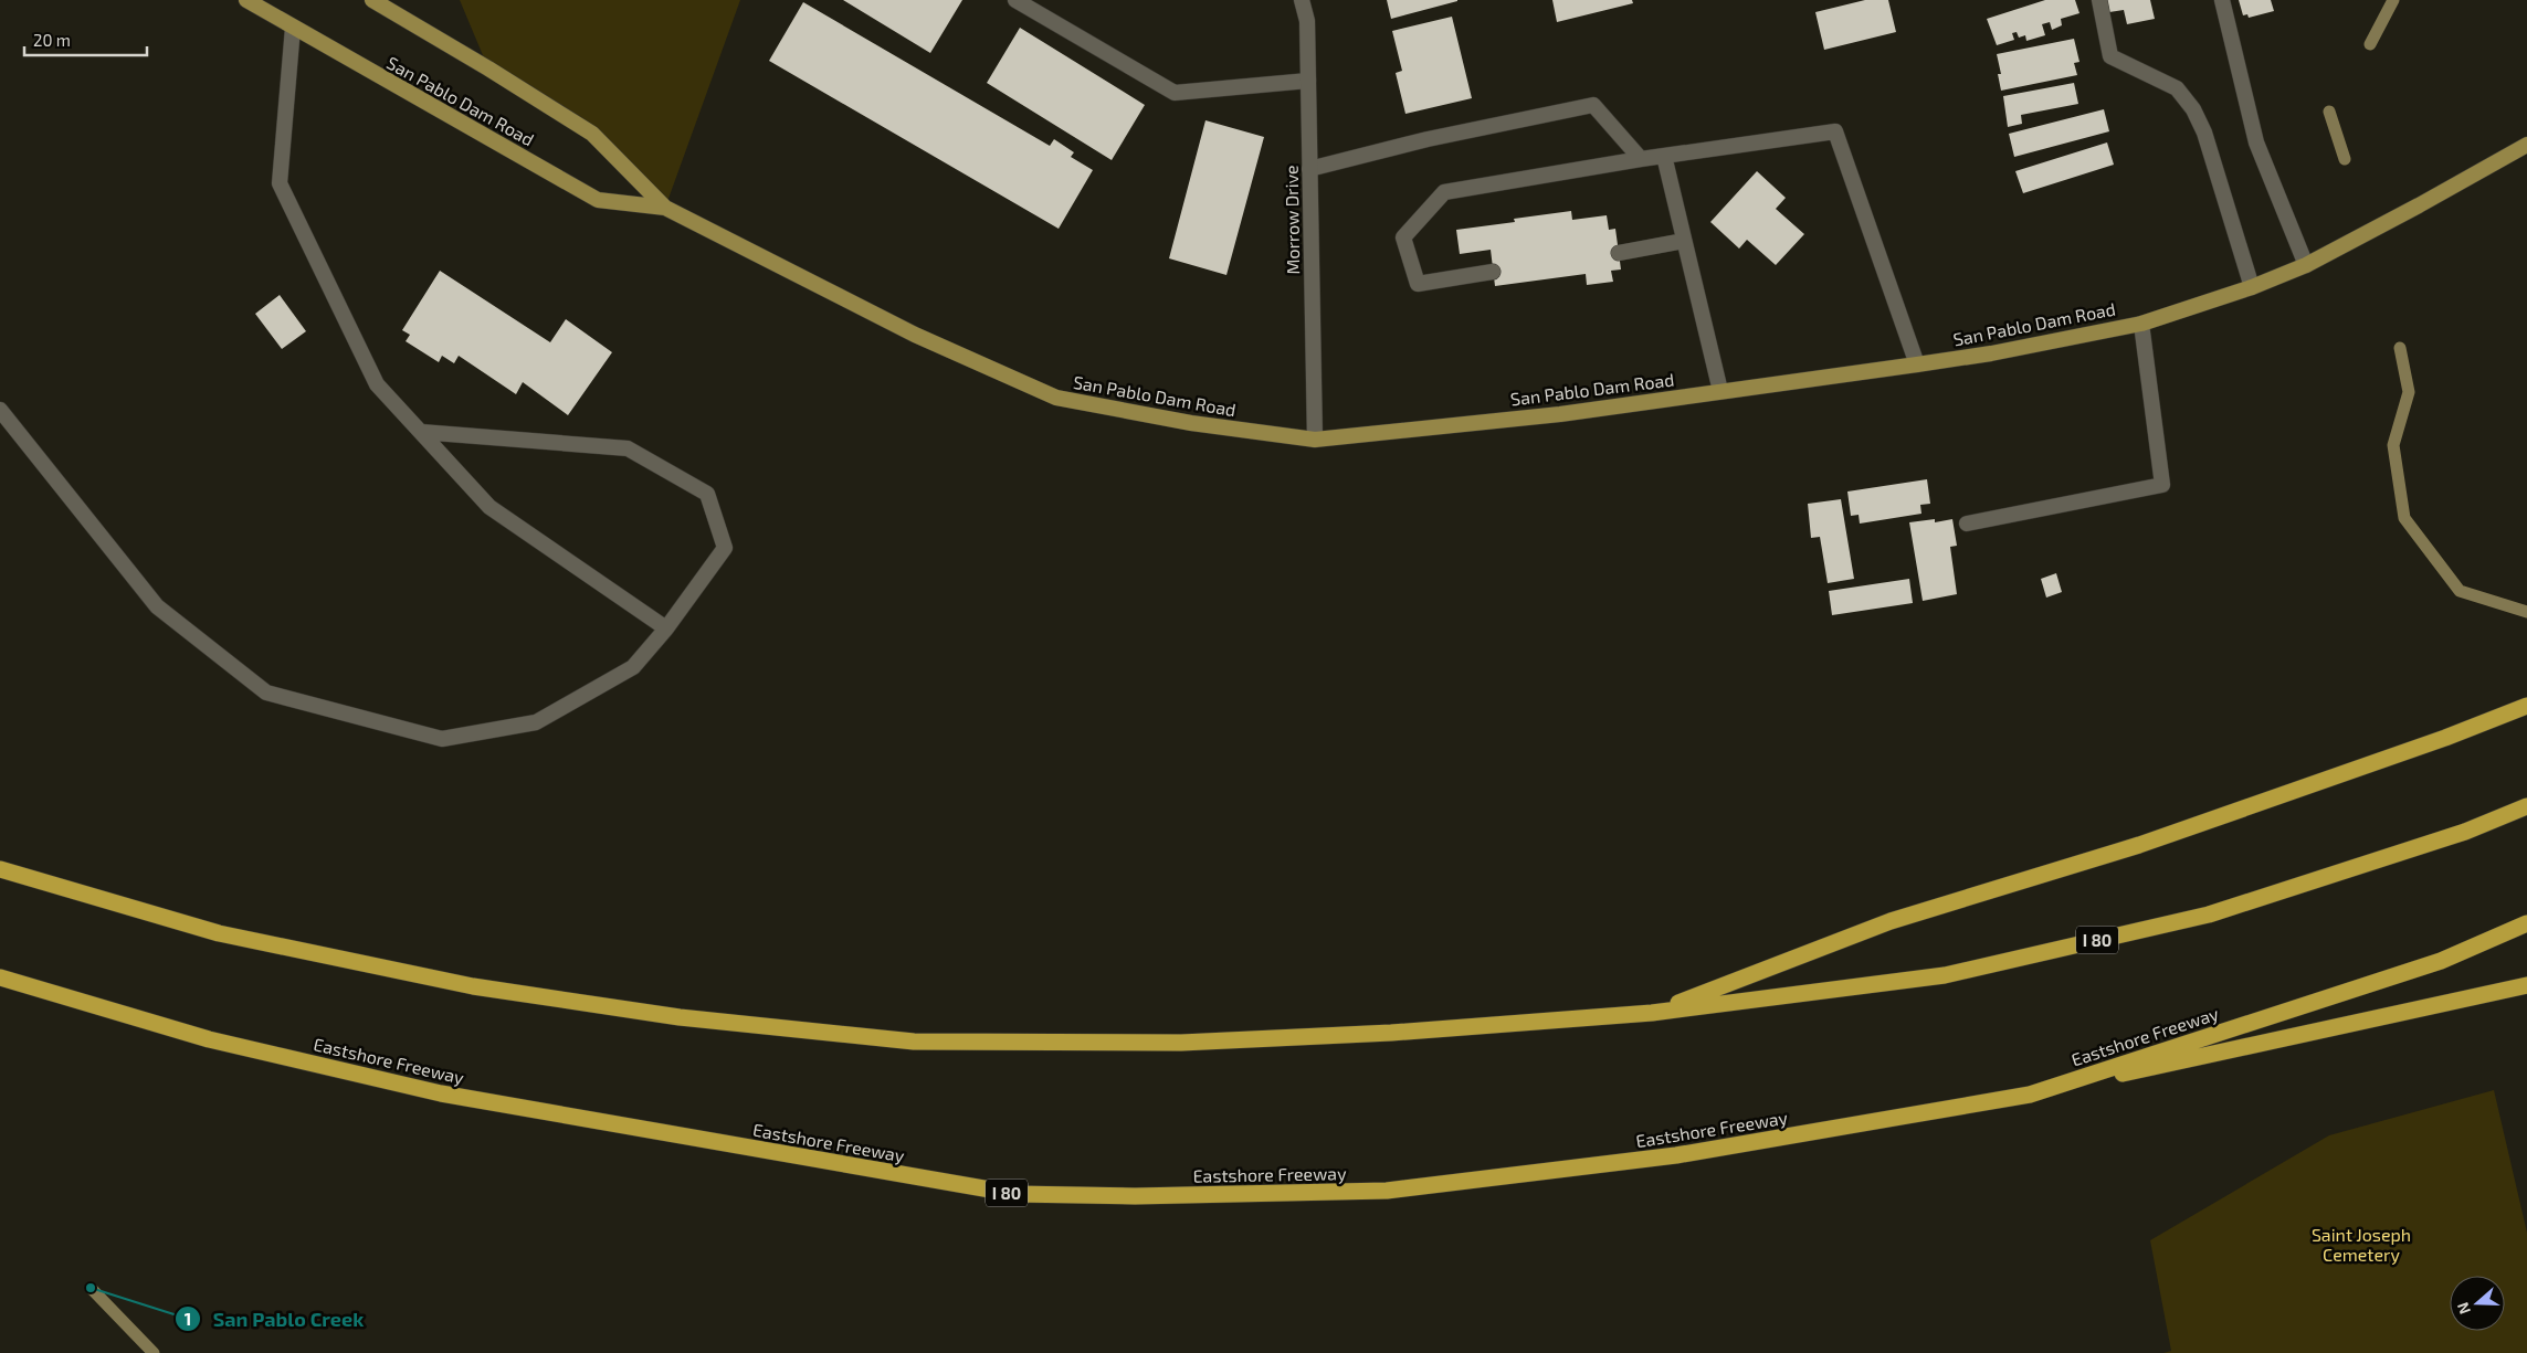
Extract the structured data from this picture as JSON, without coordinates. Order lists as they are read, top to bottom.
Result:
{
  "streets": {
    "highway": ["I 80", "Eastshore Freeway"],
    "main road": ["San Pablo Dam Road"],
    "street": ["Morrow Drive"]
  },
  "crossings": [
    ["San Pablo Dam Road", "Morrow Drive"]
  ],
  "parks": ["Saint Joseph Cemetery"],
  "places": ["San Pablo Creek"],
  "scale_bar": "20 m",
  "north": "left"
}
